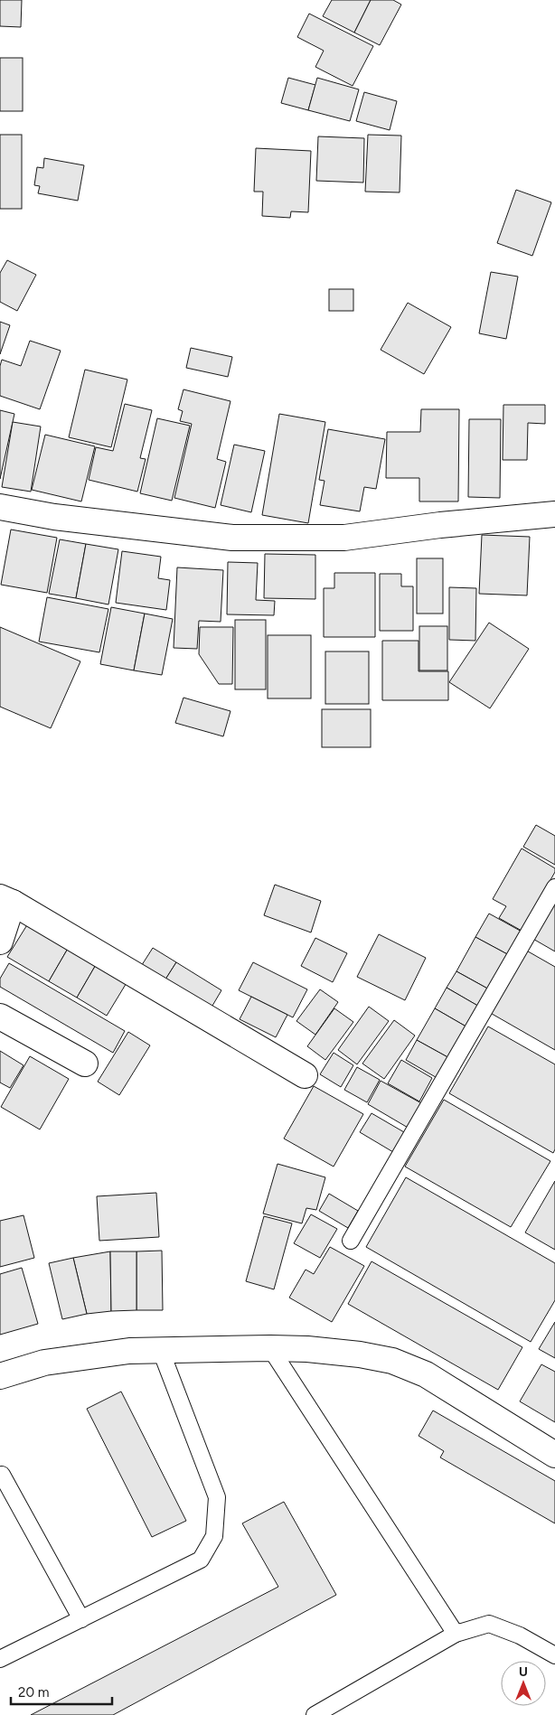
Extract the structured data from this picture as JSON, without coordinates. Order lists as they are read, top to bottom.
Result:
{
  "scale_bar": "20 m",
  "north": "top"
}
